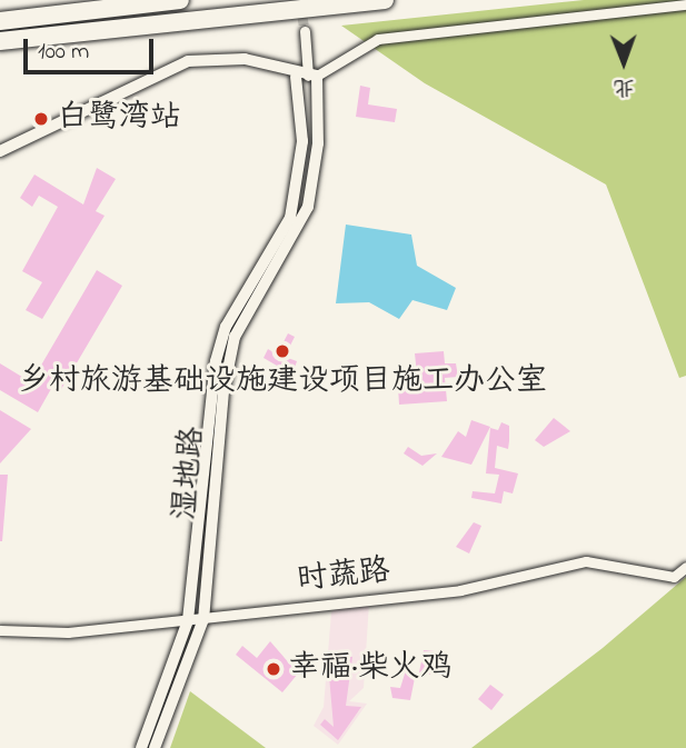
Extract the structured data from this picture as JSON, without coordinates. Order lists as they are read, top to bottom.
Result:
{
  "streets": {
    "street": ["湿地路", "时蔬路"]
  },
  "crossings": [
    ["湿地路", "时蔬路"]
  ],
  "places": ["白鹭湾站", "乡村旅游基础设施建设项目施工办公室", "幸福·柴火鸡"],
  "scale_bar": "100 m",
  "north": "bottom"
}
